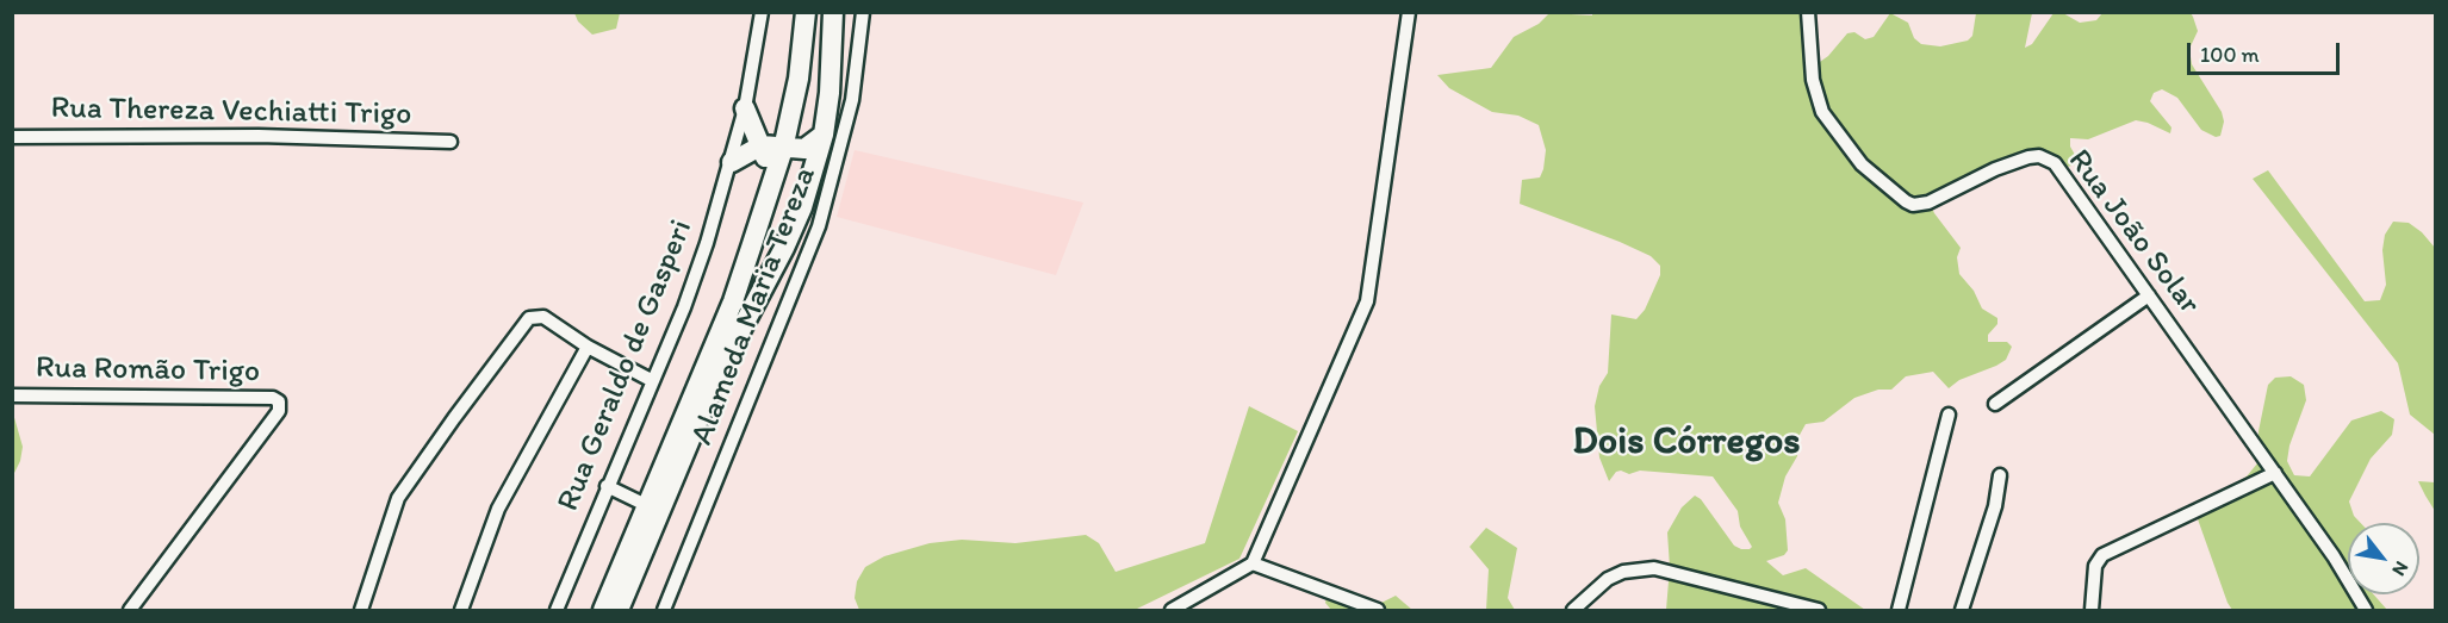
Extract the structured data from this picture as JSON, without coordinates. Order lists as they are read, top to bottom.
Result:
{
  "streets": {
    "street": [
      "Rua Thereza Vechiatti Trigo",
      "Rua João Solar",
      "Alameda Maria Tereza",
      "Rua Geraldo de Gasperi",
      "Rua Romão Trigo"
    ]
  },
  "districts": ["Dois Córregos"],
  "scale_bar": "100 m",
  "north": "bottom right"
}
